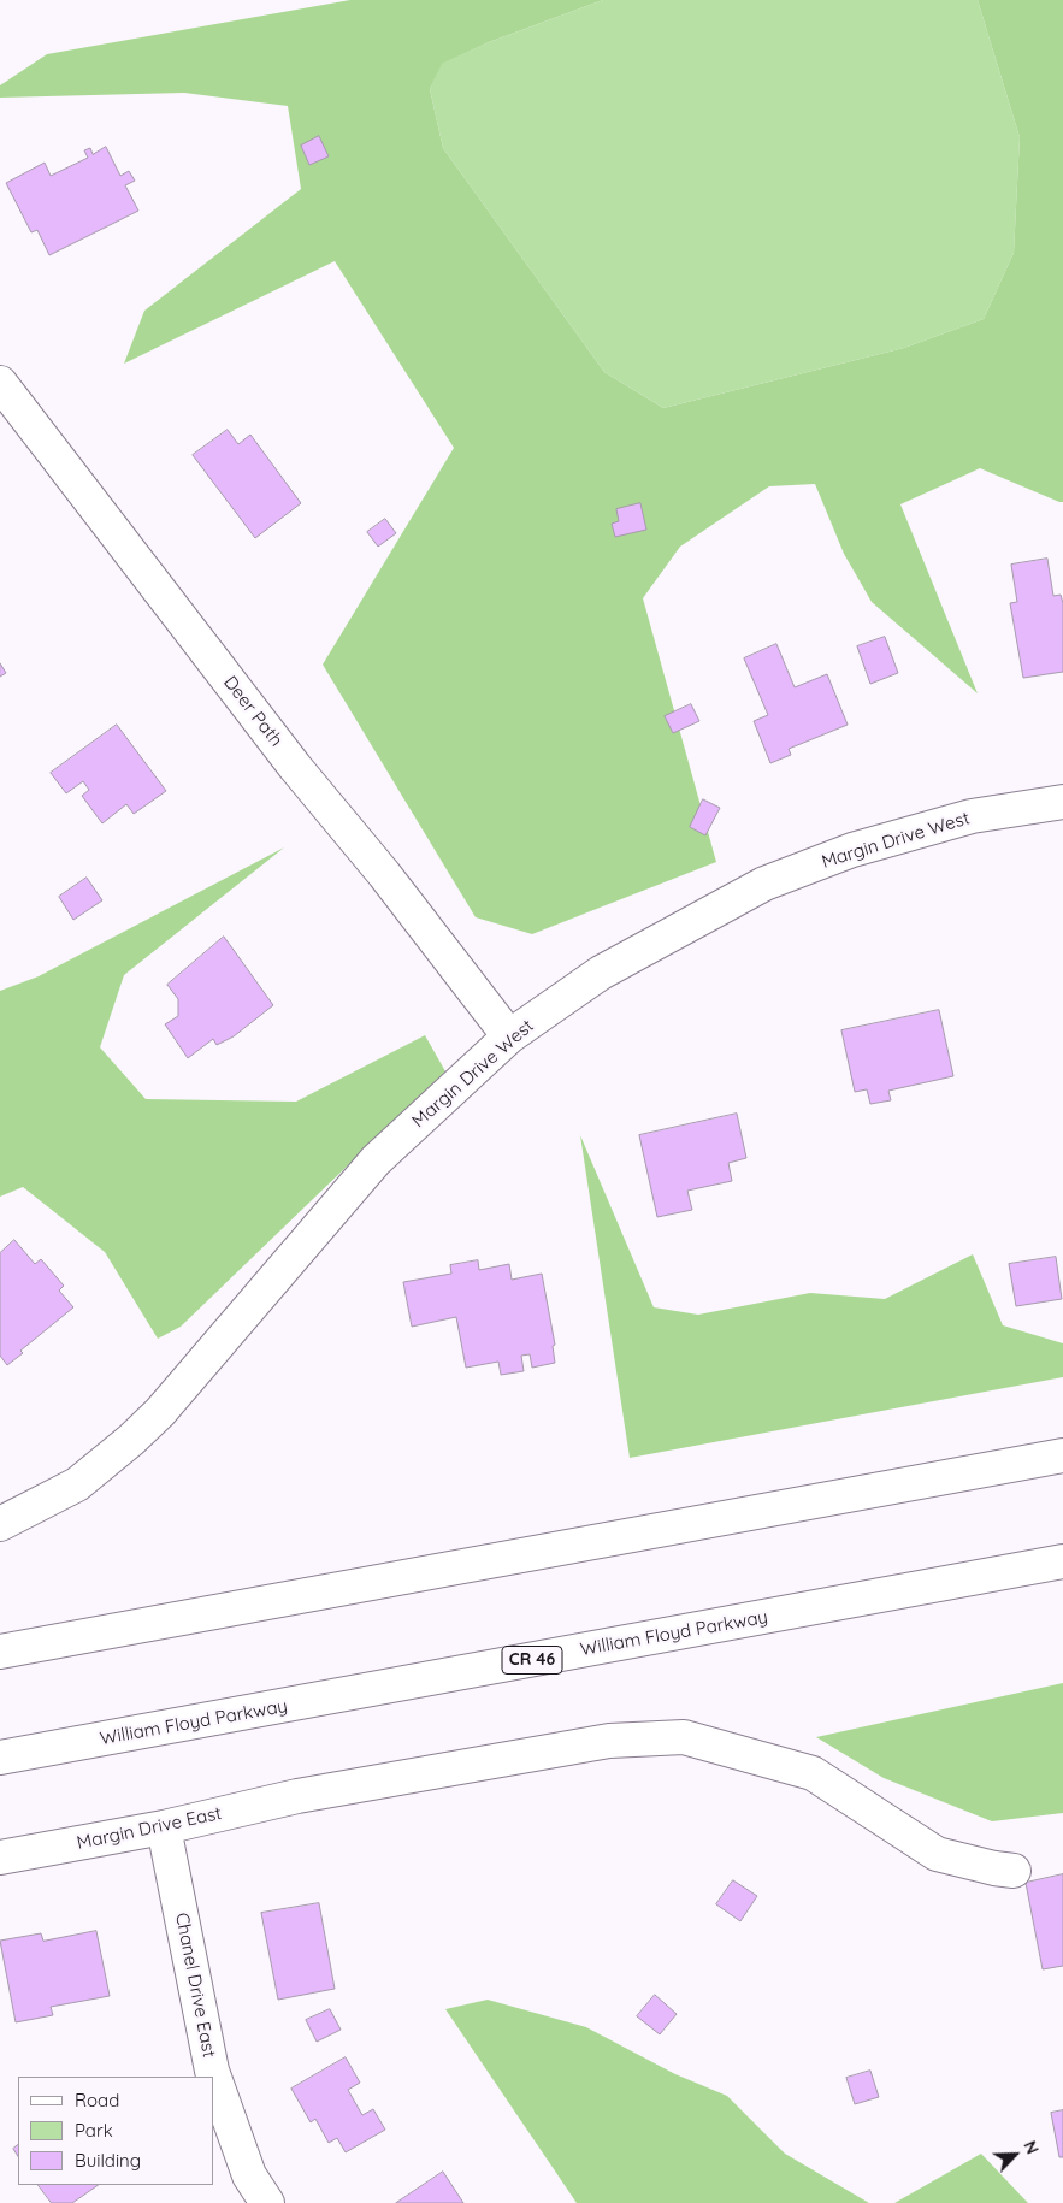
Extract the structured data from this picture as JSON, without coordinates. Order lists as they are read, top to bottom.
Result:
{
  "streets": {
    "main road": [
      "Deer Path",
      "Margin Drive West",
      "William Floyd Parkway",
      "CR 46",
      "Margin Drive East",
      "Chanel Drive East"
    ]
  },
  "crossings": [
    ["Deer Path", "Margin Drive West"],
    ["Margin Drive East", "Chanel Drive East"]
  ],
  "legend": ["Road", "Park", "Building"],
  "north": "top right"
}
